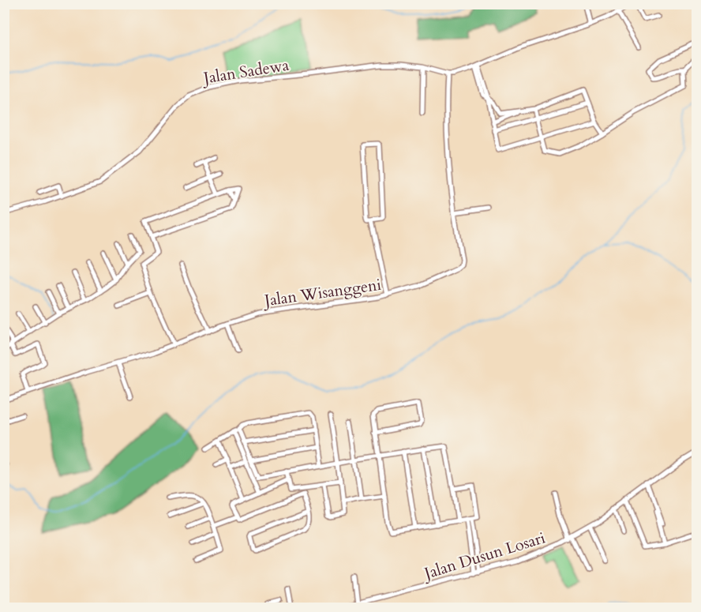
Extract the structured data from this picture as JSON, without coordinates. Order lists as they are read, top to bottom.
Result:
{
  "streets": {
    "street": ["Jalan Sadewa", "Jalan Wisanggeni", "Jalan Dusun Losari"]
  },
  "crossings": [
    ["Jalan Sadewa", "Jalan Wisanggeni"]
  ]
}
